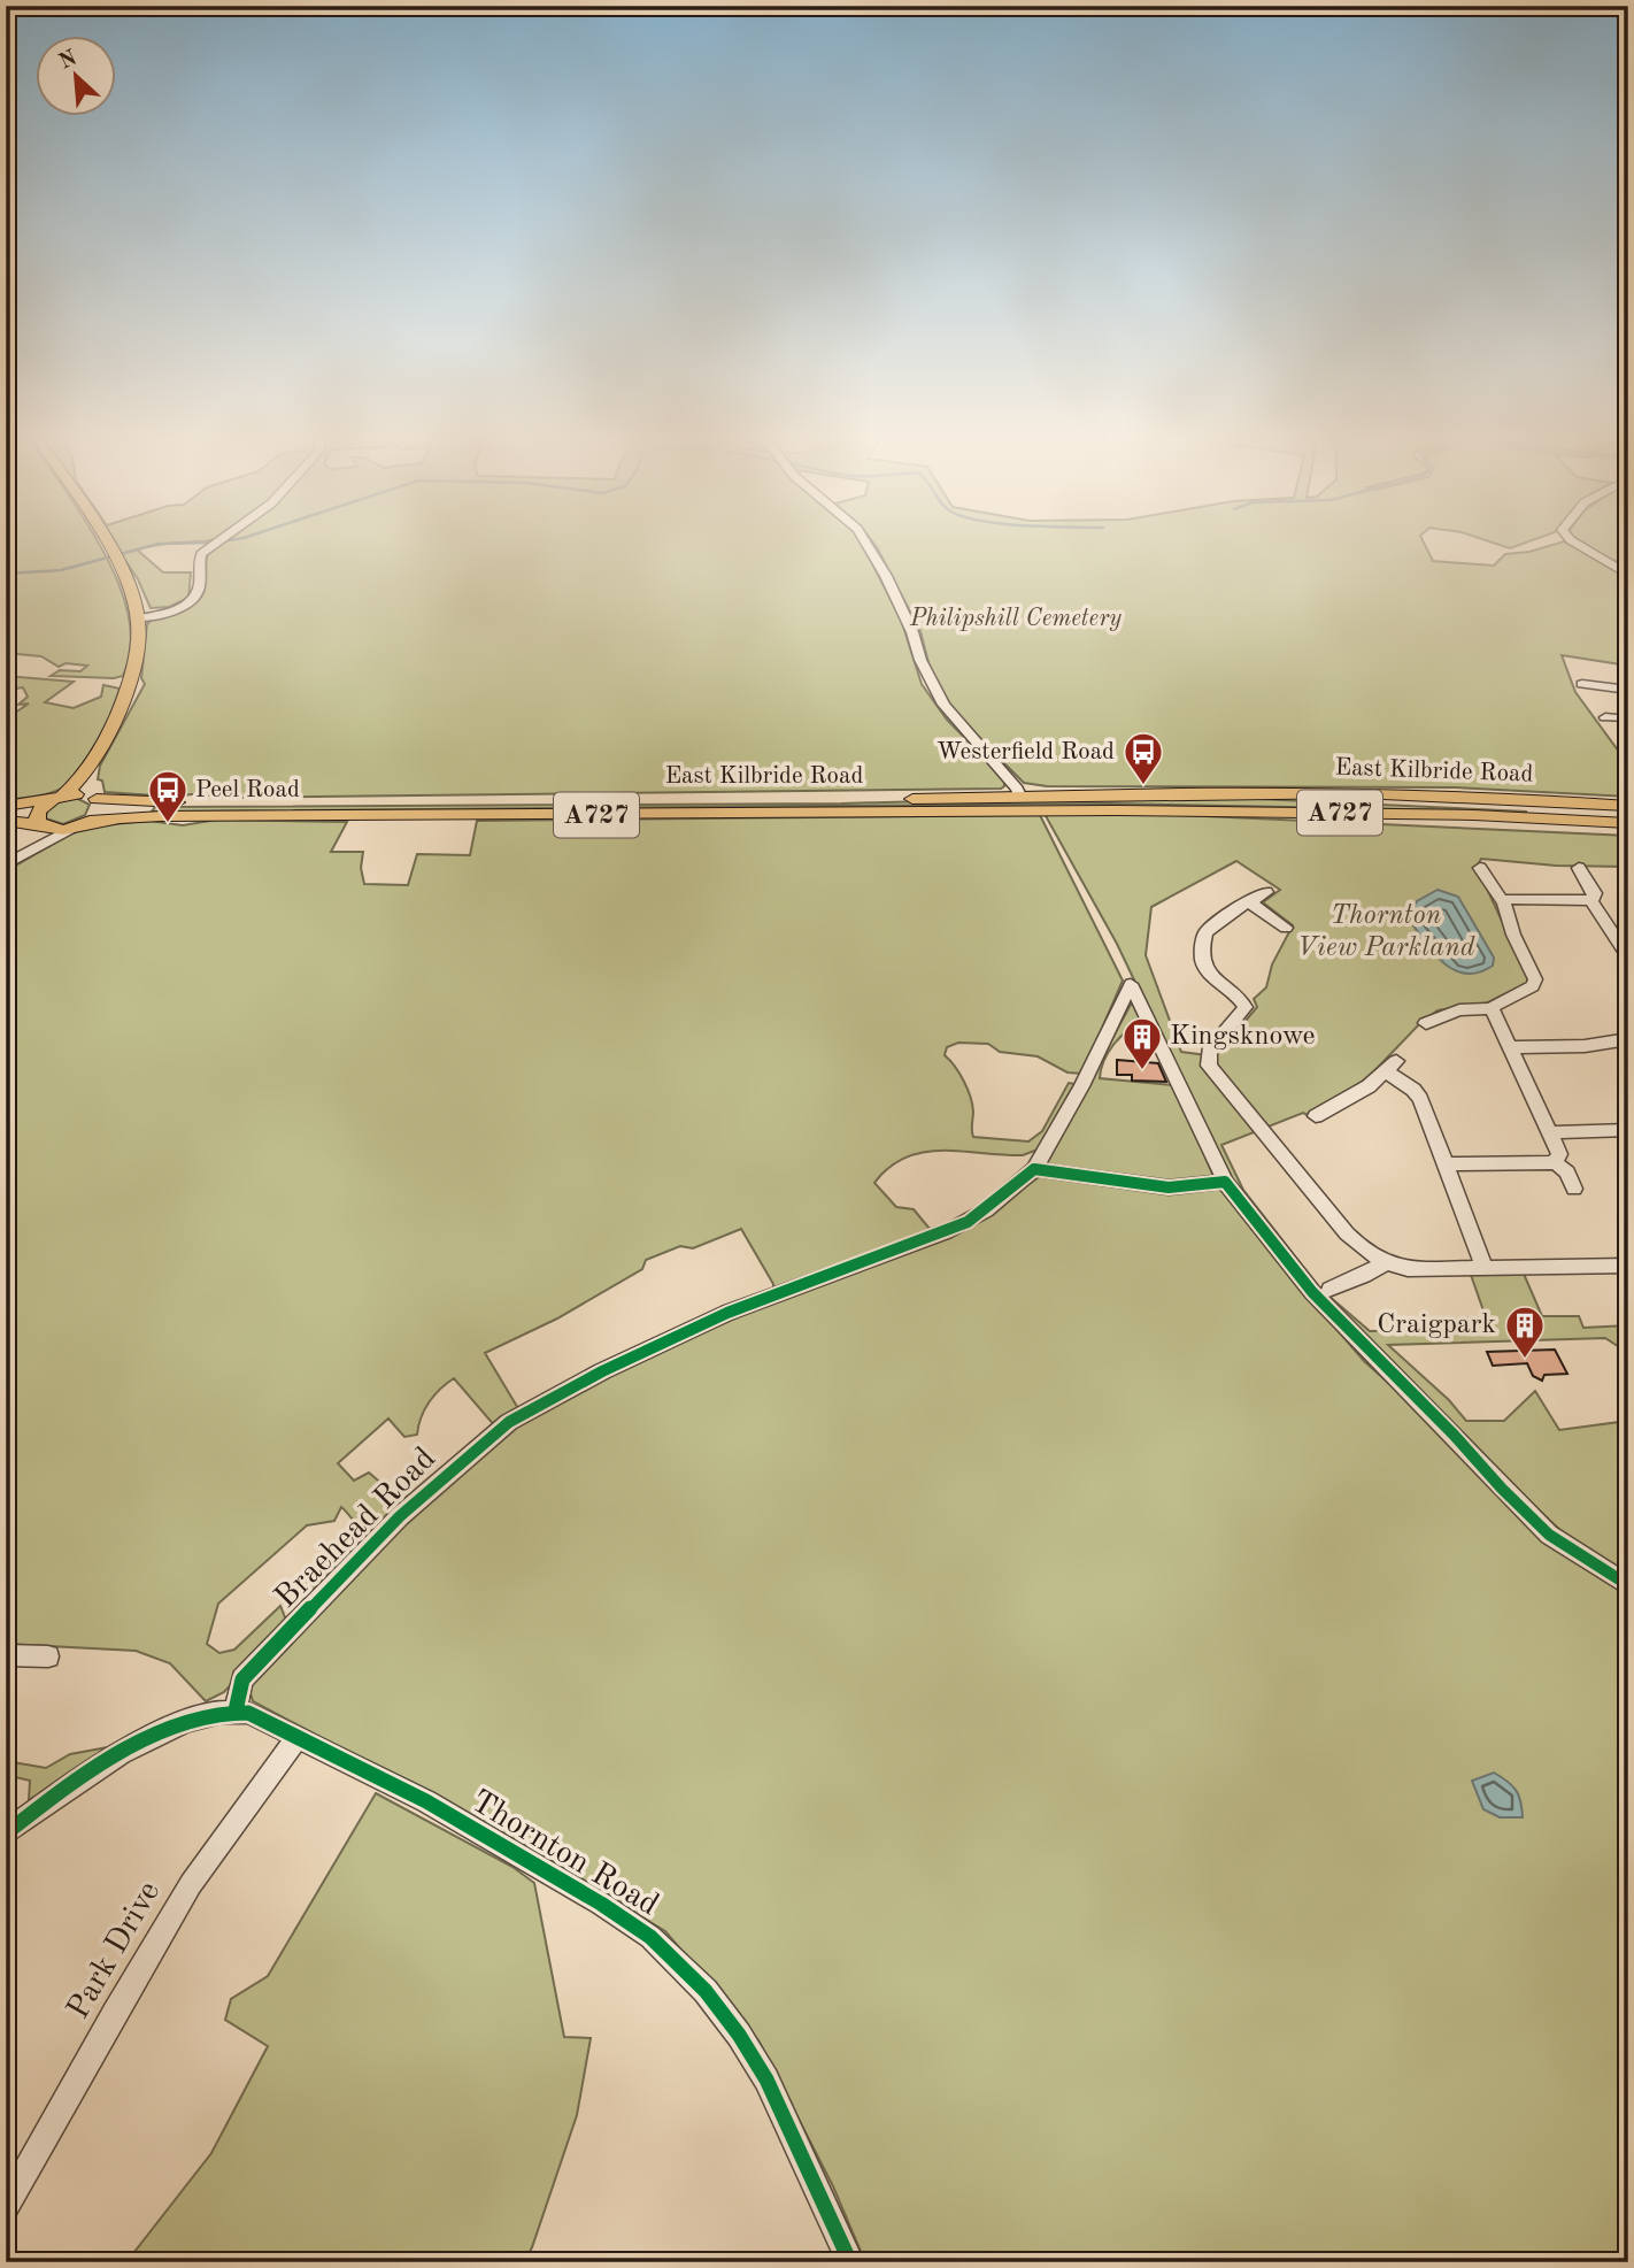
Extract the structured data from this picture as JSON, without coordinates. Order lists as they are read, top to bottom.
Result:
{
  "streets": {
    "main road": ["East Kilbride Road", "A727"],
    "street": ["Braehead Road", "Thornton Road", "Park Drive"]
  },
  "crossings": [
    ["East Kilbride Road", "A727"],
    ["Braehead Road", "Thornton Road"],
    ["Thornton Road", "Park Drive"]
  ],
  "parks": ["Philipshill Cemetery", "Thornton View Parkland"],
  "places": {
    "bus stop": ["Westerfield Road", "Peel Road"],
    "building": ["Kingsknowe", "Craigpark"]
  },
  "north": "top left"
}
